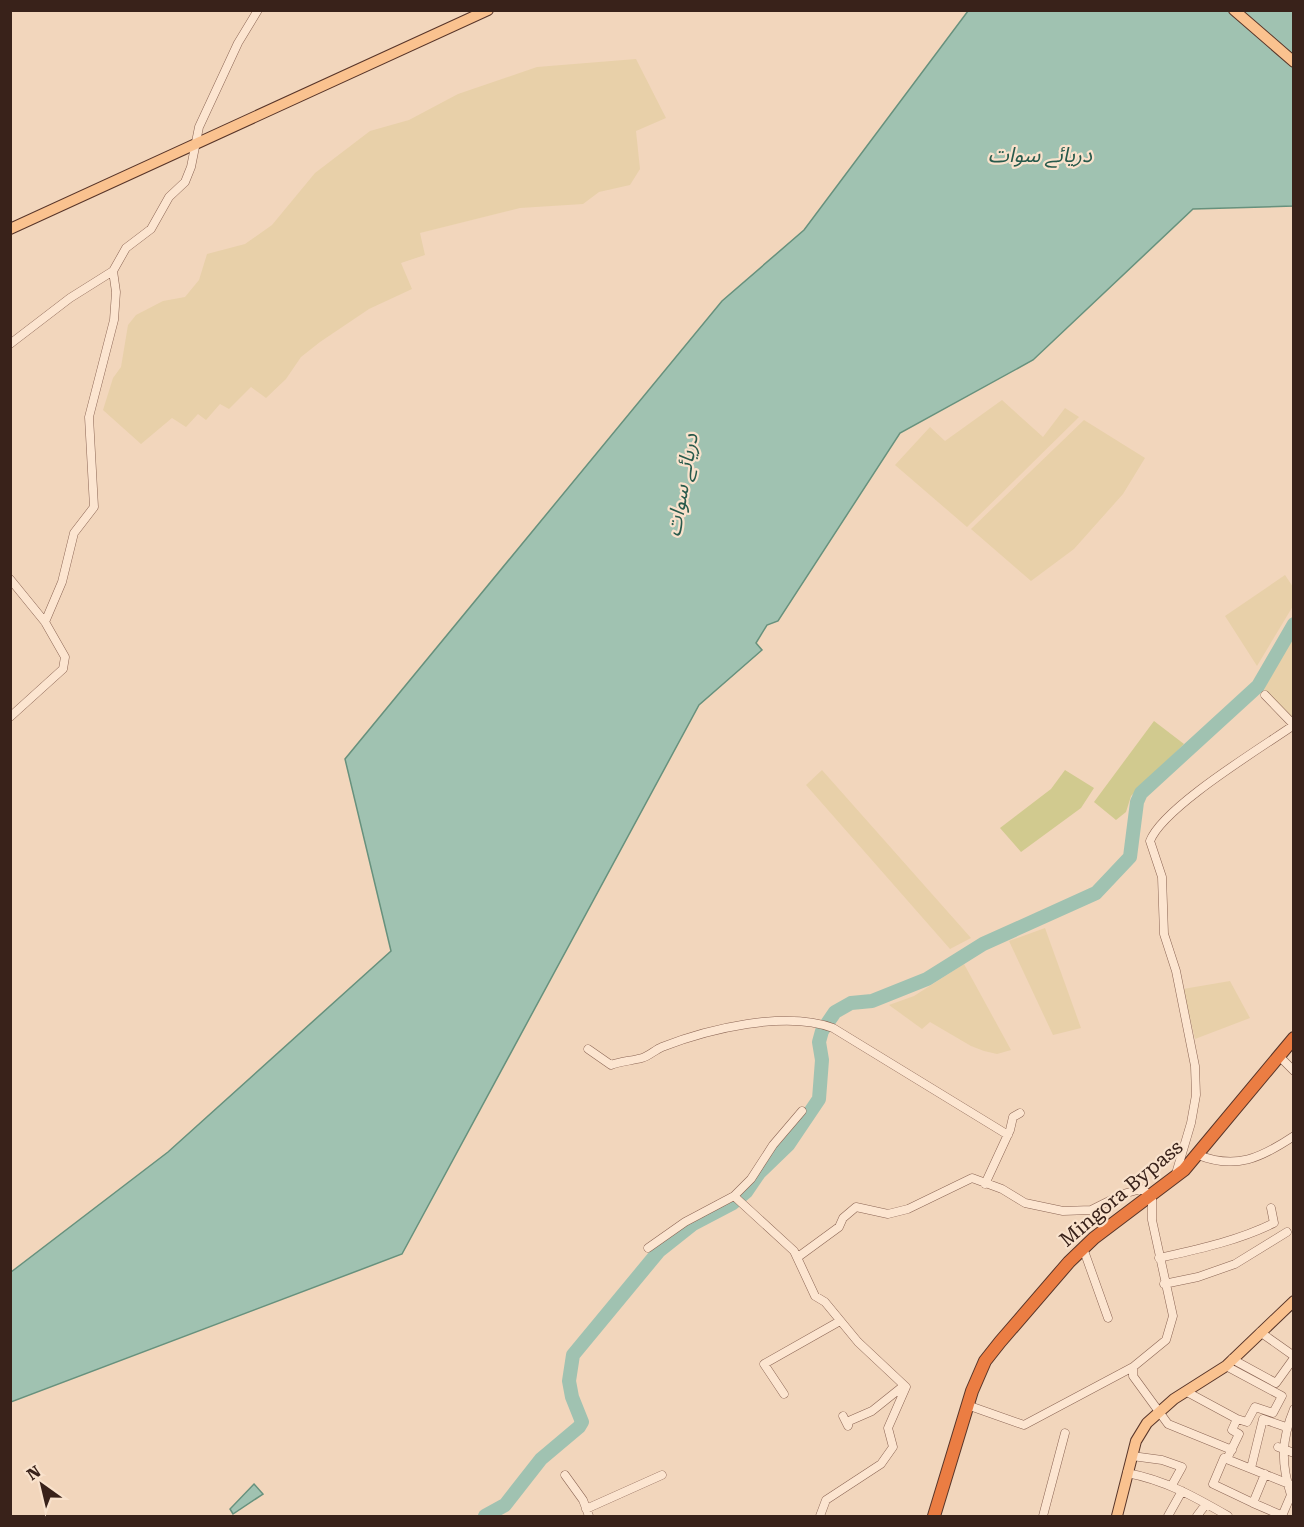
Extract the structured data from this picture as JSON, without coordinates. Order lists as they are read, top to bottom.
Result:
{
  "streets": {
    "highway": ["Mingora Bypass"]
  },
  "water": ["دریائے سوات"],
  "north": "top left"
}
